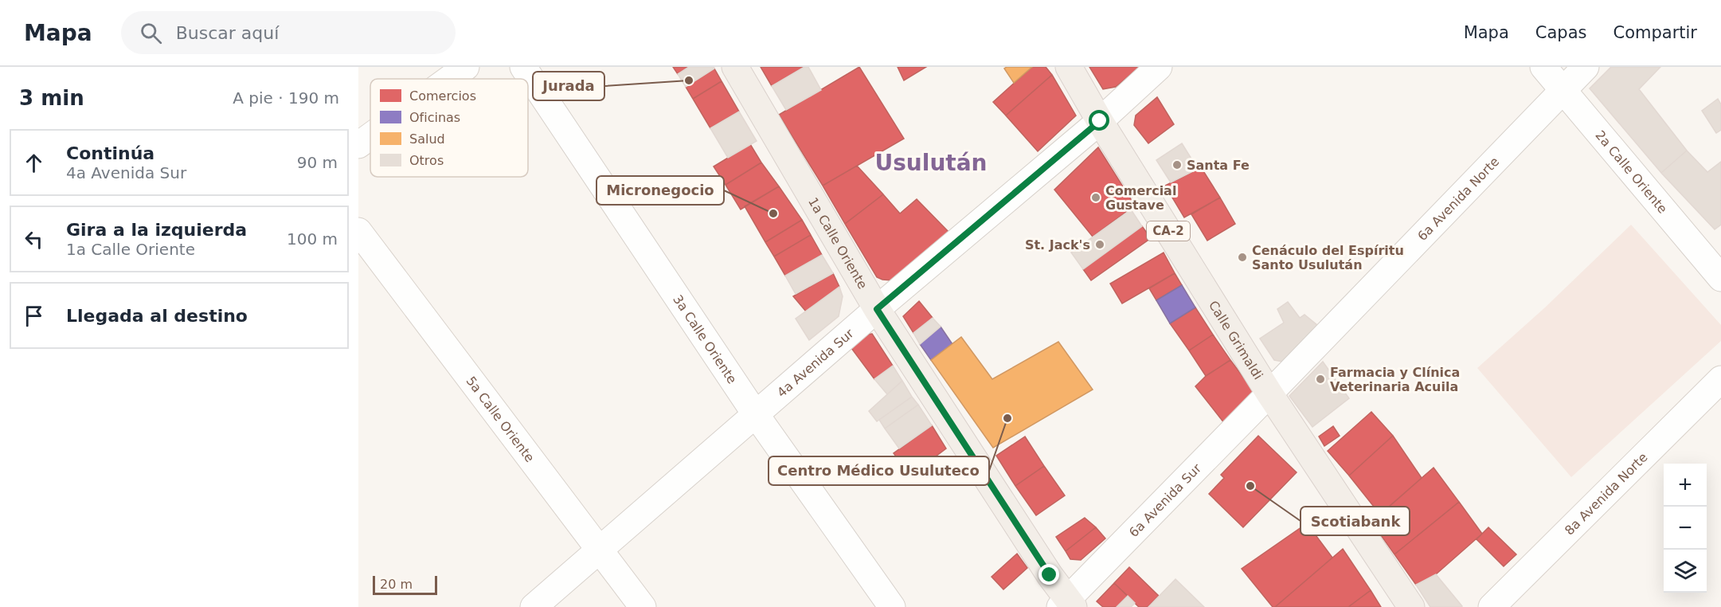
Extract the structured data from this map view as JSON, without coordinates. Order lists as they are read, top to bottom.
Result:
{
  "streets": {
    "main road": ["CA-2", "1a Calle Oriente", "Calle Grimaldi"],
    "street": [
      "2a Calle Oriente",
      "6a Avenida Norte",
      "3a Calle Oriente",
      "4a Avenida Sur",
      "5a Calle Oriente",
      "8a Avenida Norte",
      "6a Avenida Sur"
    ]
  },
  "crossings": [
    ["2a Calle Oriente", "6a Avenida Norte"],
    ["6a Avenida Norte", "Calle Grimaldi"],
    ["6a Avenida Norte", "6a Avenida Sur"],
    ["1a Calle Oriente", "4a Avenida Sur"],
    ["1a Calle Oriente", "6a Avenida Sur"],
    ["3a Calle Oriente", "4a Avenida Sur"],
    ["Calle Grimaldi", "4a Avenida Sur"],
    ["Calle Grimaldi", "6a Avenida Sur"],
    ["4a Avenida Sur", "5a Calle Oriente"]
  ],
  "districts": ["Usulután"],
  "places": [
    "Jurada",
    "Santa Fe",
    "Comercial Gustave",
    "Micronegocio",
    "St. Jack's",
    "Cenáculo del Espíritu Santo Usulután",
    "Farmacia y Clínica Veterinaria Acuila",
    "Centro Médico Usuluteco",
    "Scotiabank"
  ],
  "legend": [
    "Comercios",
    "Oficinas",
    "Salud",
    "Otros"
  ],
  "scale_bar": "20 m",
  "page": {
    "header": "Mapa",
    "search": "Buscar aquí",
    "nav": ["Mapa", "Capas", "Compartir"],
    "heading": ["3 min", "A pie · 190 m"],
    "list": [
      ["Continúa", "4a Avenida Sur", "90 m"],
      ["Gira a la izquierda", "1a Calle Oriente", "100 m"],
      "Llegada al destino"
    ],
    "map_buttons": ["+", "−"],
    "scale": "20 m"
  }
}
